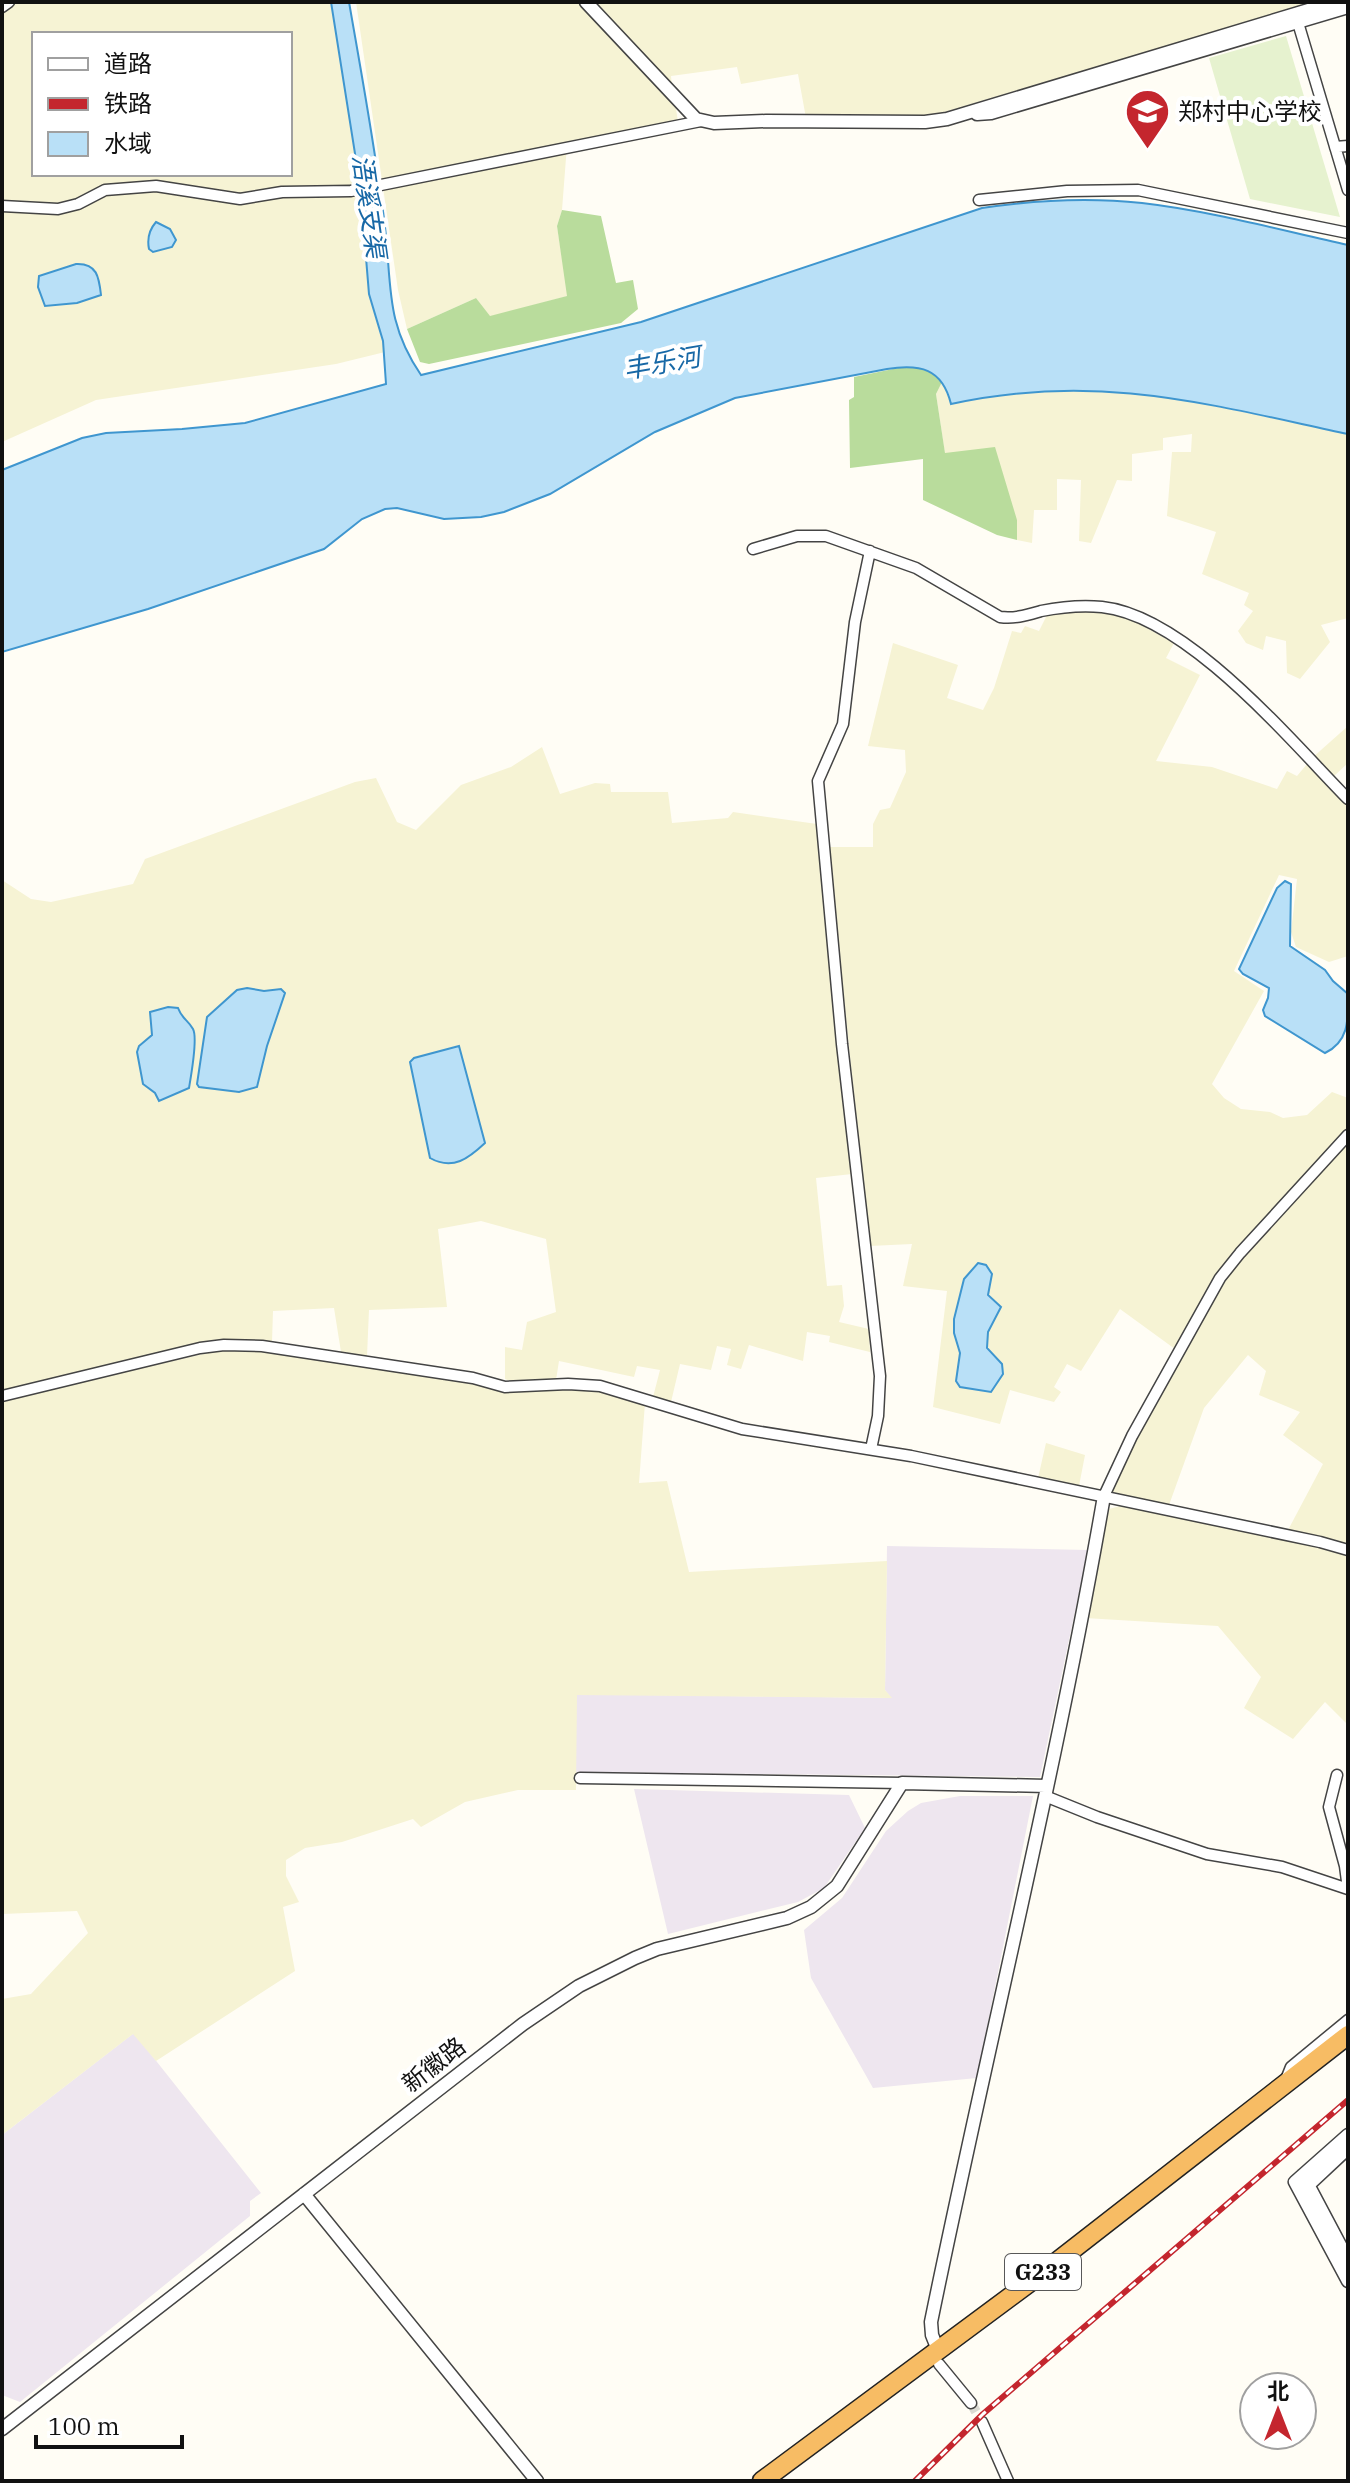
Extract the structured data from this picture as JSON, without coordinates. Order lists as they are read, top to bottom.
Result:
{
  "streets": {
    "highway": ["G233"],
    "street": ["新徽路"]
  },
  "water": ["浯溪支渠", "丰乐河"],
  "places": {
    "school or university": ["郑村中心学校"]
  },
  "legend": ["道路", "铁路", "水域"],
  "scale_bar": "100 m",
  "north": "top"
}
